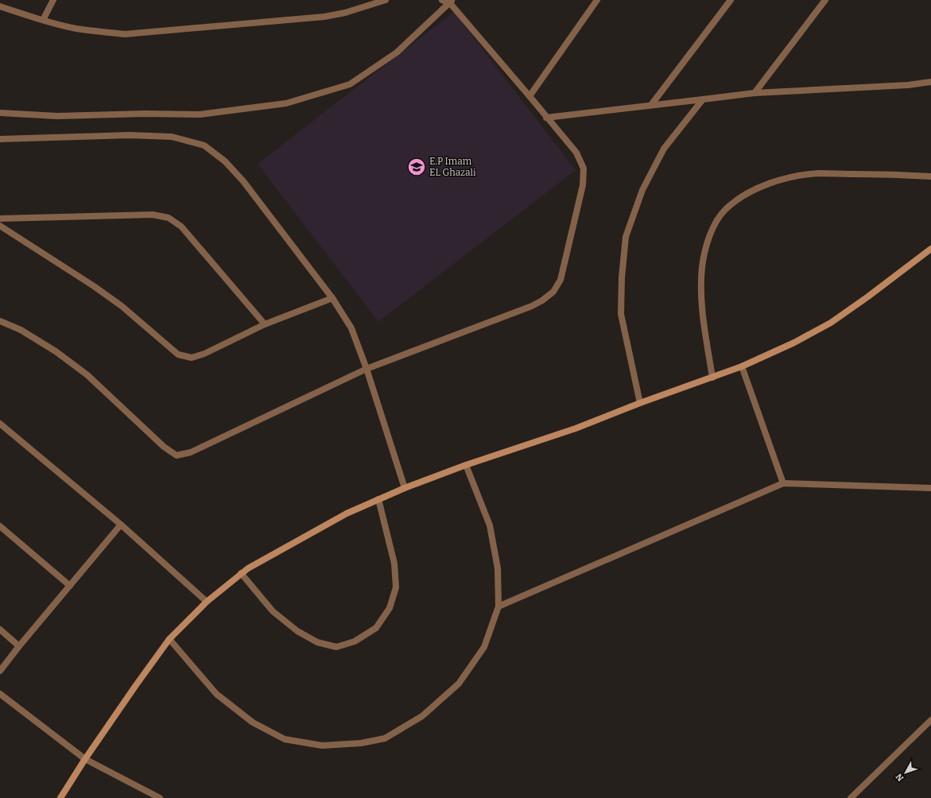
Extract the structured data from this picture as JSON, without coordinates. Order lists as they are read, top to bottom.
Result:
{
  "places": {
    "school or university": ["E.P Imam EL Ghazali"]
  },
  "north": "bottom left"
}
